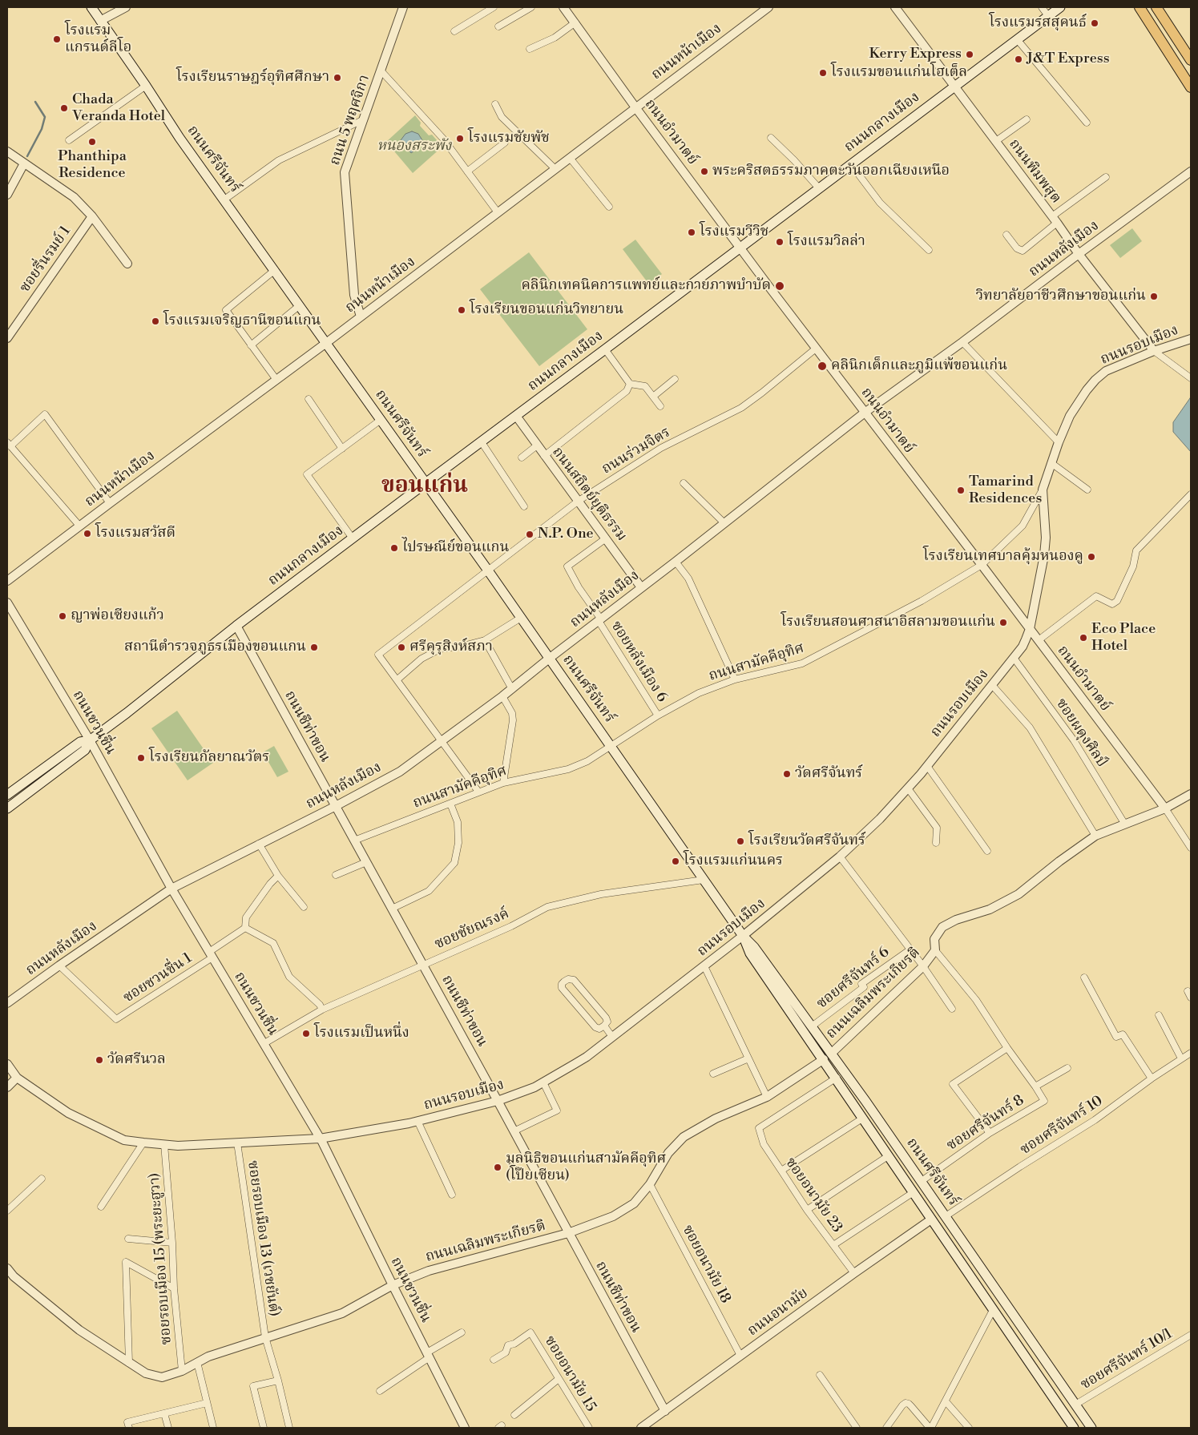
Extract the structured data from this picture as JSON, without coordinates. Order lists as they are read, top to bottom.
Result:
{
  "streets": {
    "main road": ["ถนนกลางเมือง", "ถนนศรีจันทร์"],
    "street": [
      "ถนนหน้าเมือง",
      "ถนน 5 พฤศจิกา",
      "ถนนอำมาตย์",
      "ถนนพิมพสุต",
      "ถนนหลังเมือง",
      "ซอยรื่นรมย์ 1",
      "ถนนรอบเมือง",
      "ถนนร่วมจิตร",
      "ถนนสถิตย์ยุติธรรม",
      "ซอยหลังเมือง 6",
      "ถนนสามัคคีอุทิศ",
      "ถนนชวนชื่น",
      "ถนนชีท่าขอน",
      "ซอยผดุงศิลป์",
      "ซอยชัยณรงค์",
      "ซอยชวนชื่น 1",
      "ซอยศรีจันทร์ 6",
      "ถนนเฉลิมพระเกียรติ",
      "ซอยศรีจันทร์ 8",
      "ซอยศรีจันทร์ 10",
      "ซอยอนามัย 23",
      "ซอยรอบเมือง 13 (เวชยันต์)",
      "ซอยรอบเมือง 15 (พระยะฮูวา)",
      "ซอยอนามัย 18",
      "ถนนอนามัย",
      "ซอยศรีจันทร์ 10/1",
      "ซอยอนามัย 15"
    ]
  },
  "crossings": [
    ["ถนนหน้าเมือง", "ถนน 5 พฤศจิกา"],
    ["ถนนหน้าเมือง", "ถนนอำมาตย์"],
    ["ถนนหน้าเมือง", "ถนนศรีจันทร์"],
    ["ถนนกลางเมือง", "ถนนอำมาตย์"],
    ["ถนนกลางเมือง", "ถนนศรีจันทร์"],
    ["ถนนกลางเมือง", "ถนนพิมพสุต"],
    ["ถนนกลางเมือง", "ถนนสถิตย์ยุติธรรม"],
    ["ถนนกลางเมือง", "ถนนชวนชื่น"],
    ["ถนนกลางเมือง", "ถนนชีท่าขอน"],
    ["ถนนอำมาตย์", "ถนนหลังเมือง"],
    ["ถนนอำมาตย์", "ถนนรอบเมือง"],
    ["ถนนอำมาตย์", "ถนนร่วมจิตร"],
    ["ถนนอำมาตย์", "ถนนสามัคคีอุทิศ"],
    ["ถนนอำมาตย์", "ถนนเฉลิมพระเกียรติ"],
    ["ถนนศรีจันทร์", "ถนนหลังเมือง"],
    ["ถนนศรีจันทร์", "ถนนรอบเมือง"],
    ["ถนนศรีจันทร์", "ถนนร่วมจิตร"],
    ["ถนนศรีจันทร์", "ถนนสามัคคีอุทิศ"],
    ["ถนนศรีจันทร์", "ซอยชัยณรงค์"],
    ["ถนนศรีจันทร์", "ซอยศรีจันทร์ 6"],
    ["ถนนศรีจันทร์", "ถนนเฉลิมพระเกียรติ"],
    ["ถนนศรีจันทร์", "ซอยศรีจันทร์ 8"],
    ["ถนนศรีจันทร์", "ซอยศรีจันทร์ 10"],
    ["ถนนศรีจันทร์", "ซอยอนามัย 23"],
    ["ถนนศรีจันทร์", "ถนนอนามัย"],
    ["ถนนศรีจันทร์", "ซอยศรีจันทร์ 10/1"],
    ["ถนนพิมพสุต", "ถนนหลังเมือง"],
    ["ถนนพิมพสุต", "ถนนรอบเมือง"],
    ["ถนนหลังเมือง", "ถนนสถิตย์ยุติธรรม"],
    ["ถนนหลังเมือง", "ซอยหลังเมือง 6"],
    ["ถนนหลังเมือง", "ถนนชวนชื่น"],
    ["ถนนหลังเมือง", "ถนนชีท่าขอน"],
    ["ถนนหลังเมือง", "ซอยชวนชื่น 1"],
    ["ถนนรอบเมือง", "ถนนสามัคคีอุทิศ"],
    ["ถนนรอบเมือง", "ถนนชวนชื่น"],
    ["ถนนรอบเมือง", "ถนนชีท่าขอน"],
    ["ถนนรอบเมือง", "ซอยผดุงศิลป์"],
    ["ถนนรอบเมือง", "ซอยรอบเมือง 13 (เวชยันต์)"],
    ["ถนนรอบเมือง", "ซอยรอบเมือง 15 (พระยะฮูวา)"],
    ["ถนนร่วมจิตร", "ถนนสถิตย์ยุติธรรม"],
    ["ถนนสถิตย์ยุติธรรม", "ซอยหลังเมือง 6"],
    ["ซอยหลังเมือง 6", "ถนนสามัคคีอุทิศ"],
    ["ถนนสามัคคีอุทิศ", "ถนนชีท่าขอน"],
    ["ถนนชวนชื่น", "ซอยชัยณรงค์"],
    ["ถนนชวนชื่น", "ซอยชวนชื่น 1"],
    ["ถนนชวนชื่น", "ถนนเฉลิมพระเกียรติ"],
    ["ถนนชีท่าขอน", "ซอยชัยณรงค์"],
    ["ถนนชีท่าขอน", "ถนนเฉลิมพระเกียรติ"],
    ["ถนนชีท่าขอน", "ถนนอนามัย"],
    ["ซอยผดุงศิลป์", "ถนนเฉลิมพระเกียรติ"],
    ["ถนนเฉลิมพระเกียรติ", "ซอยรอบเมือง 13 (เวชยันต์)"],
    ["ถนนเฉลิมพระเกียรติ", "ซอยรอบเมือง 15 (พระยะฮูวา)"],
    ["ถนนเฉลิมพระเกียรติ", "ซอยอนามัย 18"],
    ["ซอยอนามัย 23", "ถนนอนามัย"],
    ["ซอยอนามัย 18", "ถนนอนามัย"]
  ],
  "districts": ["ขอนแก่น"],
  "parks": ["หนองสระพัง"],
  "places": [
    "โรงแรมรสสุคนธ์",
    "โรงแรม แกรนด์ลีโอ",
    "Kerry Express",
    "J&T Express",
    "โรงแรมขอนแก่นโฮเต็ล",
    "โรงเรียนราษฎร์อุทิศศึกษา",
    "Chada Veranda Hotel",
    "โรงแรมชัยพัช",
    "Phanthipa Residence",
    "พระคริสตธรรมภาคตะวันออกเฉียงเหนือ",
    "โรงแรมวีวิช",
    "โรงแรมวิลล่า",
    "คลินิกเทคนิคการแพทย์และกายภาพบำบัด",
    "วิทยาลัยอาชีวศึกษาขอนแก่น",
    "โรงเรียนขอนแก่นวิทยายน",
    "โรงแรมเจริญธานีขอนแกน",
    "คลินิกเด็กและภูมิแพ้ขอนแก่น",
    "Tamarind Residences",
    "โรงแรมสวัสดี",
    "N.P. One",
    "ไปรษณีย์ขอนแกน",
    "โรงเรียนเทศบาลคุ้มหนองคู",
    "ญาพ่อเซียงแก้ว",
    "โรงเรียนสอนศาสนาอิสลามขอนแก่น",
    "Eco Place Hotel",
    "สถานีตำรวจภูธรเมืองขอนแกน",
    "ศรีคุรุสิงห์สภา",
    "โรงเรียนกัลยาณวัตร",
    "วัดศรีจันทร์",
    "โรงเรียนวัดศรีจันทร์",
    "โรงแรมแก่นนคร",
    "โรงแรมเป็นหนึ่ง",
    "วัดศรีนวล",
    "มูลนิธิขอนแก่นสามัคคีอุทิศ (โป๊ยเซียน)"
  ]
}
